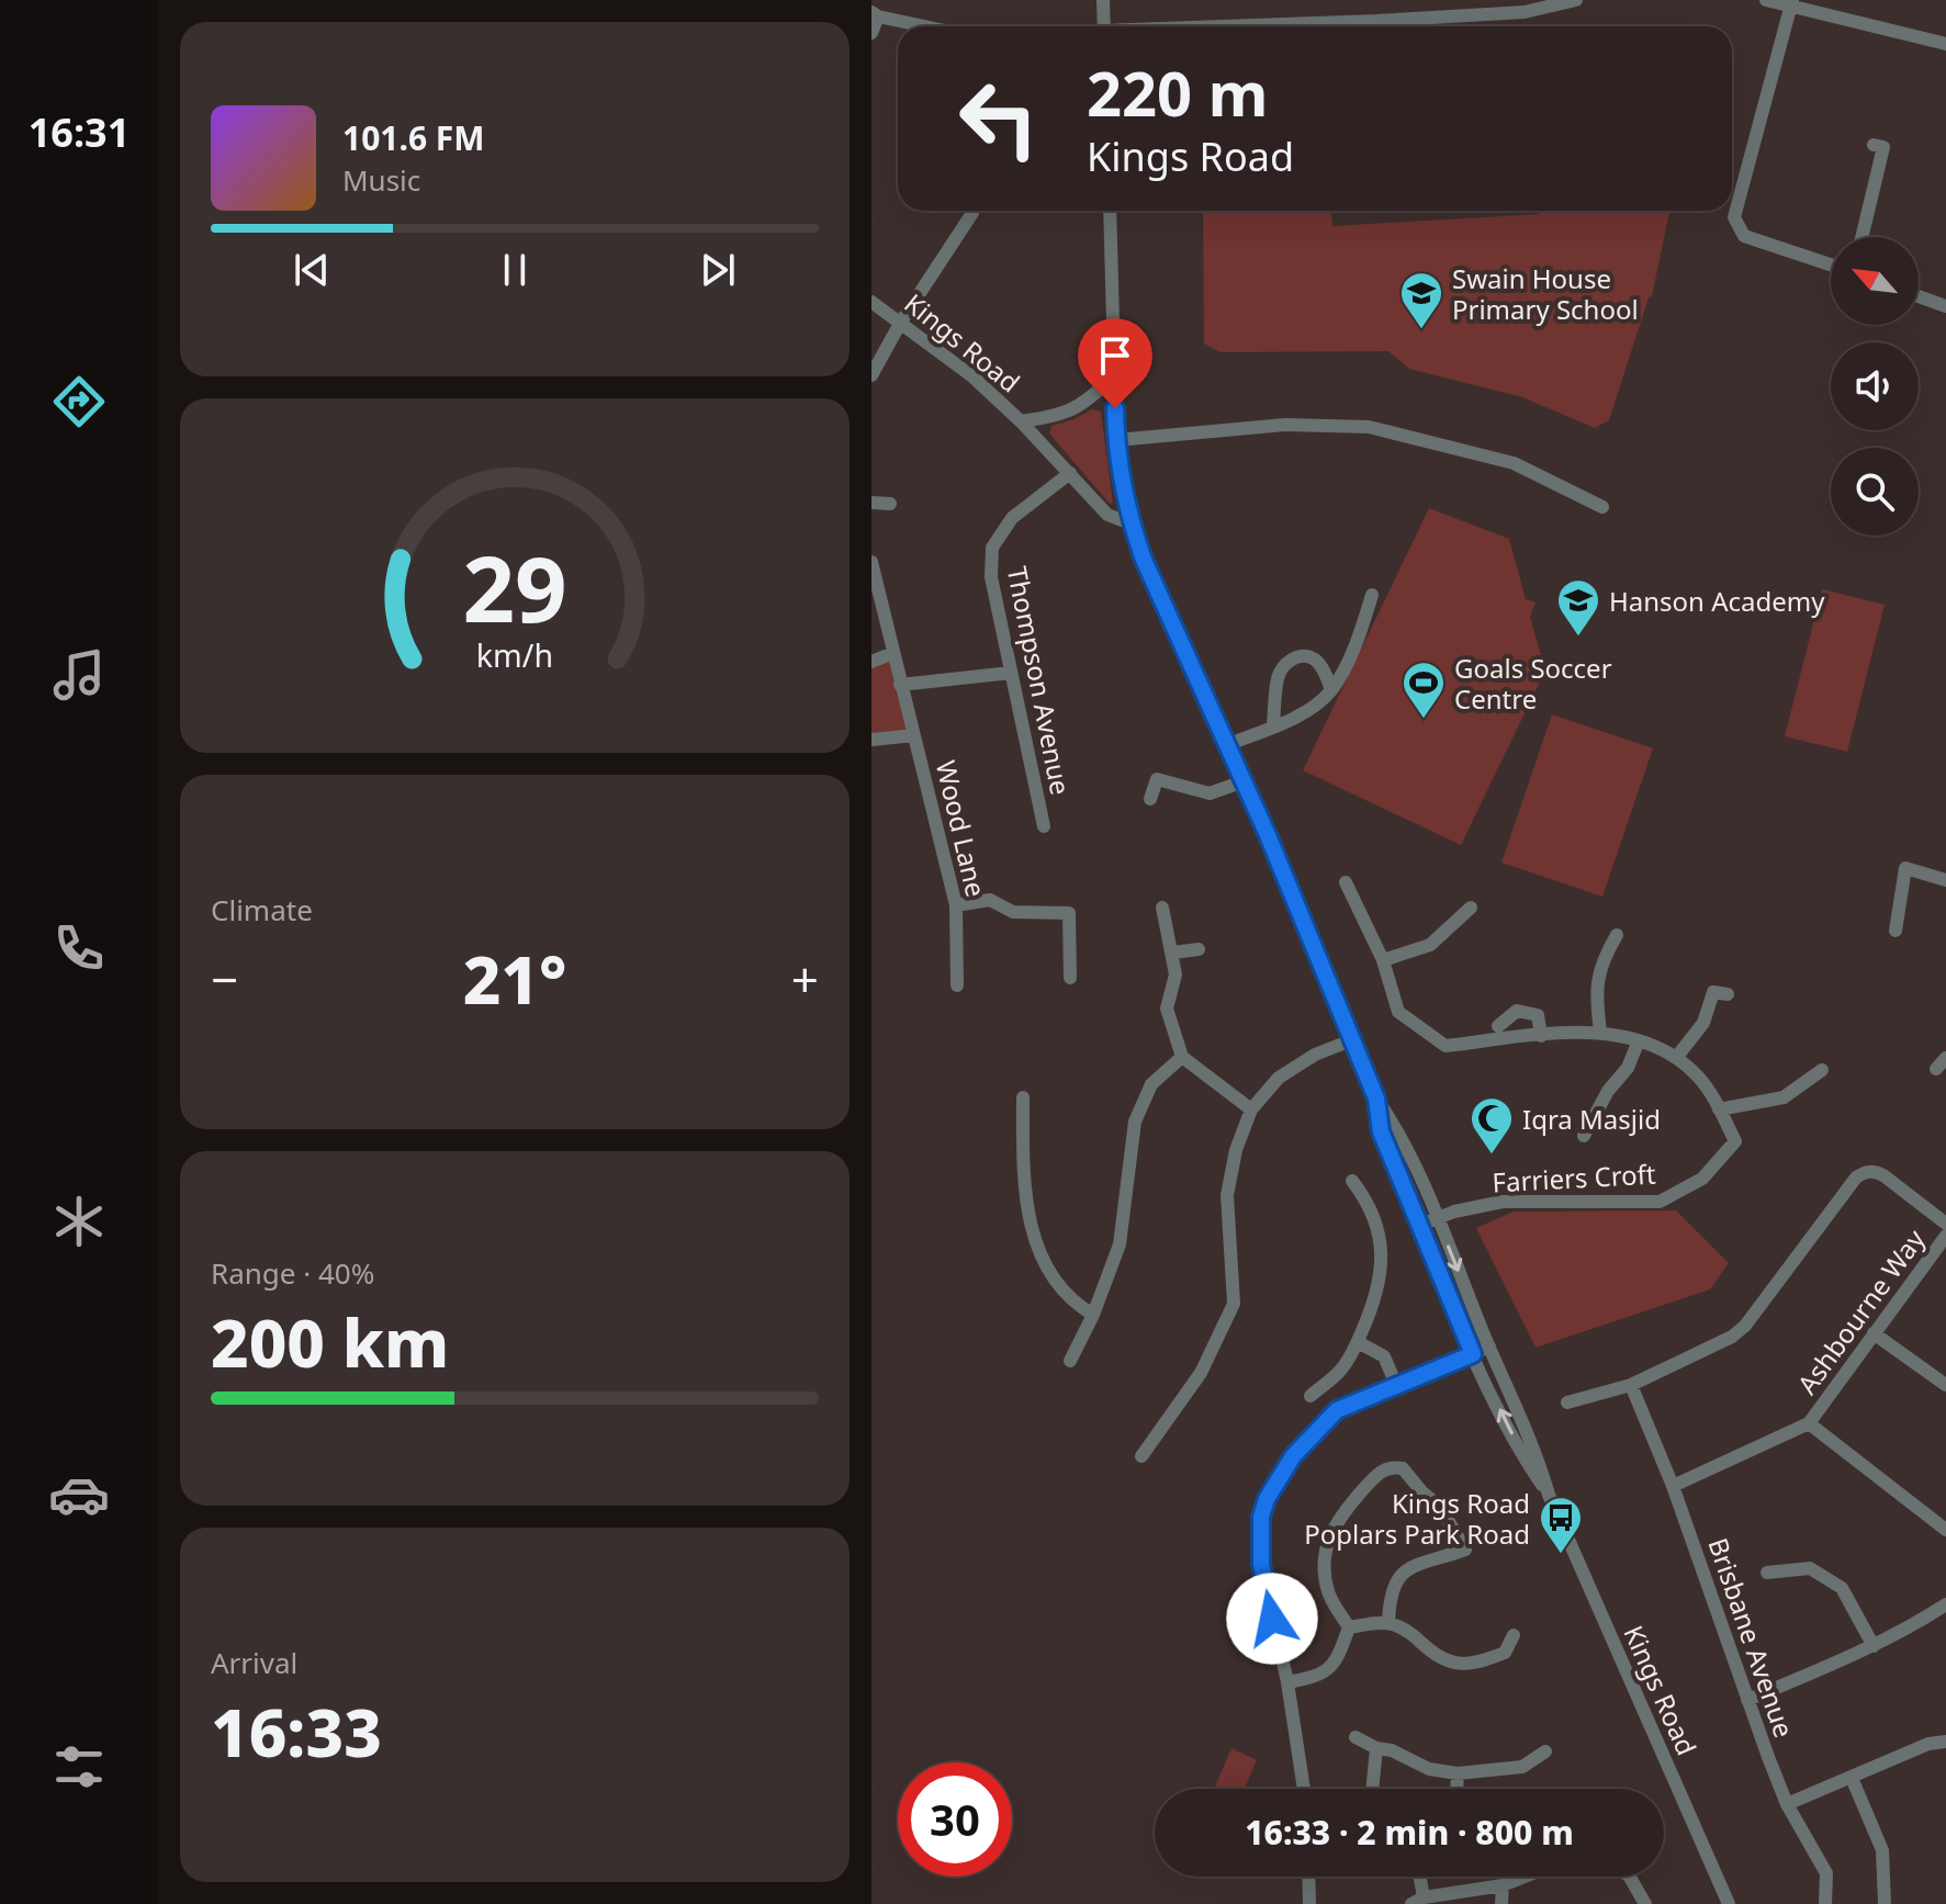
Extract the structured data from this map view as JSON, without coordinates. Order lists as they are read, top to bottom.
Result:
{
  "streets": {
    "street": [
      "Kings Road",
      "Thompson Avenue",
      "Wood Lane",
      "Farriers Croft",
      "Ashbourne Way",
      "Brisbane Avenue"
    ]
  },
  "crossings": [
    ["Kings Road", "Thompson Avenue"],
    ["Kings Road", "Farriers Croft"],
    ["Ashbourne Way", "Brisbane Avenue"]
  ],
  "places": {
    "school or university": ["Swain House Primary School", "Hanson Academy"],
    "sports": ["Goals Soccer Centre"],
    "mosque": ["Iqra Masjid"],
    "bus stop": ["Kings Road Poplars Park Road"]
  },
  "north": "top left",
  "page": {
    "tabs": "16:31",
    "turn": ["220 m", "Kings Road"],
    "song": ["101.6 FM", "Music"],
    "tile": [
      "Climate",
      ["Range · 40%", "200 km"],
      ["Arrival", "16:33"]
    ],
    "heat": ["−", "21°", "+"],
    "limit": "30",
    "trip": "16:33 · 2 min · 800 m",
    "gauge": ["29", "km/h"]
  }
}
